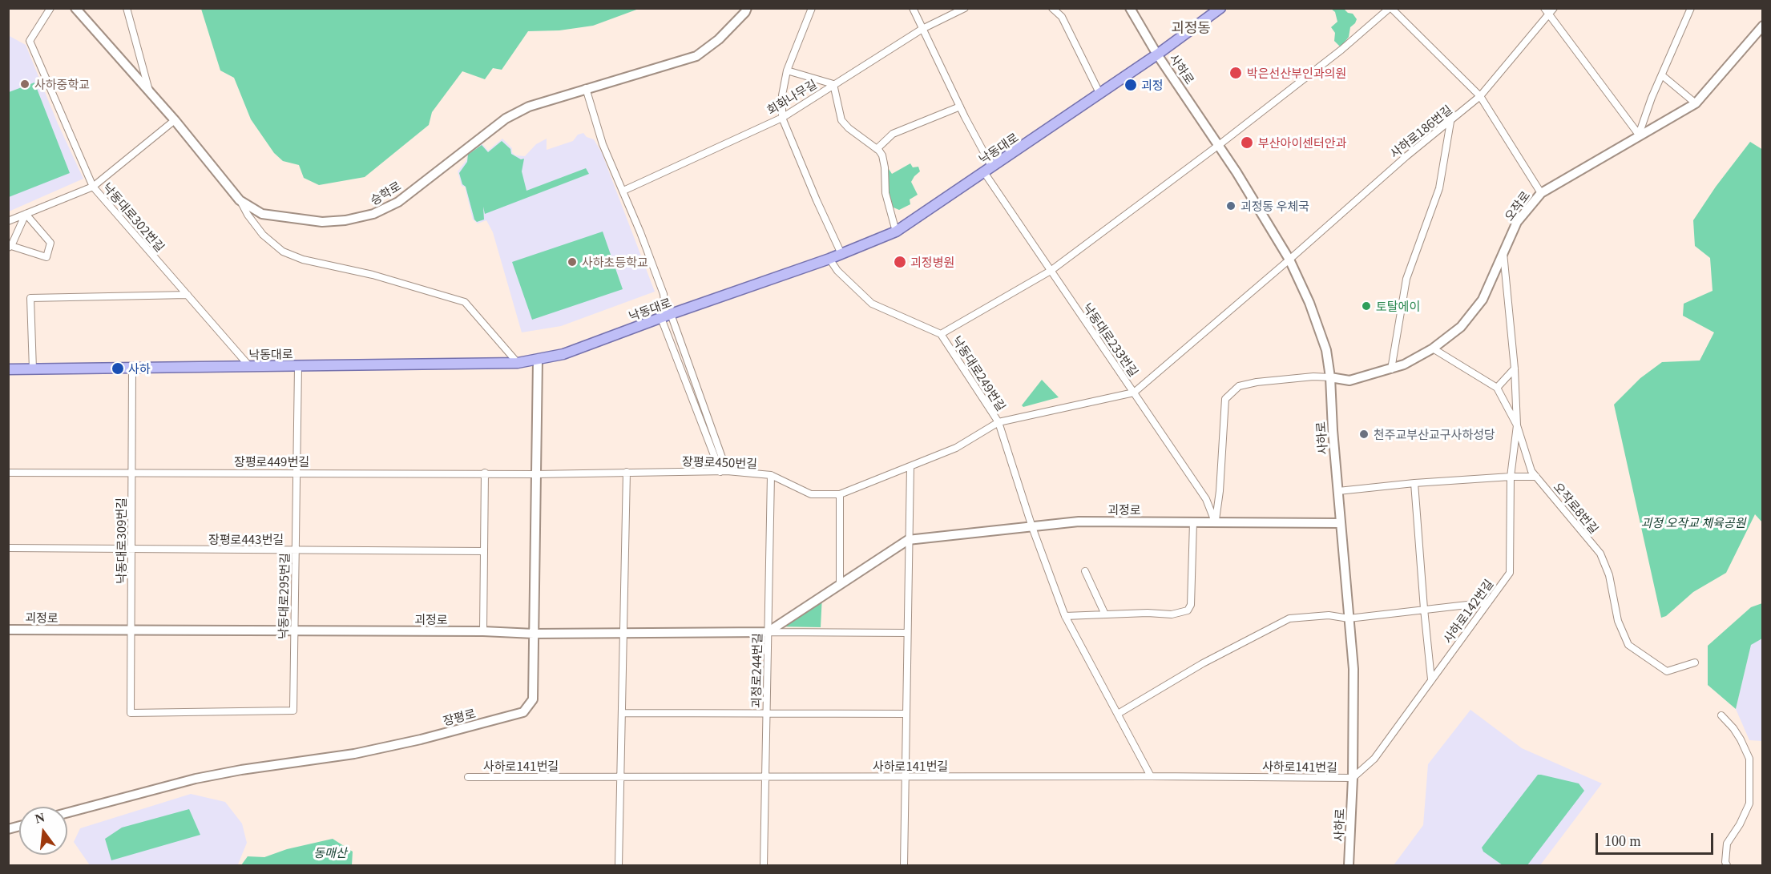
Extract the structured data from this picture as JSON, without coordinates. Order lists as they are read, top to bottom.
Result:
{
  "streets": {
    "main road": ["낙동대로"],
    "street": [
      "사하로",
      "회화나무길",
      "사하로186번길",
      "승학로",
      "오작로",
      "낙동대로302번길",
      "낙동대로233번길",
      "낙동대로249번길",
      "장평로449번길",
      "장평로450번길",
      "오작로8번길",
      "괴정로",
      "장평로443번길",
      "낙동대로309번길",
      "낙동대로295번길",
      "사하로142번길",
      "괴정로244번길",
      "장평로",
      "사하로141번길"
    ]
  },
  "crossings": [
    ["사하로", "사하로186번길"],
    ["사하로", "낙동대로"],
    ["사하로", "오작로"],
    ["사하로", "괴정로"],
    ["사하로", "사하로142번길"],
    ["사하로", "사하로141번길"],
    ["회화나무길", "낙동대로233번길"],
    ["사하로186번길", "낙동대로233번길"],
    ["사하로186번길", "장평로450번길"],
    ["낙동대로", "낙동대로302번길"],
    ["낙동대로", "낙동대로233번길"],
    ["낙동대로", "낙동대로249번길"],
    ["낙동대로", "낙동대로309번길"],
    ["낙동대로", "낙동대로295번길"],
    ["낙동대로", "장평로"],
    ["낙동대로233번길", "장평로450번길"],
    ["낙동대로233번길", "괴정로"],
    ["낙동대로249번길", "장평로450번길"],
    ["낙동대로249번길", "괴정로"],
    ["낙동대로249번길", "사하로141번길"],
    ["장평로449번길", "장평로450번길"],
    ["장평로449번길", "낙동대로309번길"],
    ["장평로449번길", "낙동대로295번길"],
    ["장평로449번길", "장평로"],
    ["장평로450번길", "괴정로244번길"],
    ["장평로450번길", "장평로"],
    ["오작로8번길", "사하로142번길"],
    ["괴정로", "낙동대로309번길"],
    ["괴정로", "낙동대로295번길"],
    ["괴정로", "괴정로244번길"],
    ["괴정로", "장평로"],
    ["장평로443번길", "낙동대로309번길"],
    ["장평로443번길", "낙동대로295번길"],
    ["낙동대로309번길", "낙동대로295번길"],
    ["사하로142번길", "사하로141번길"],
    ["괴정로244번길", "사하로141번길"]
  ],
  "districts": ["괴정동"],
  "parks": ["괴정 오작교 체육공원", "동매산"],
  "places": [
    "박은선산부인과의원",
    "사하중학교",
    "괴정",
    "부산아이센터안과",
    "괴정동 우체국",
    "사하초등학교",
    "괴정병원",
    "토탈에이",
    "사하",
    "천주교부산교구사하성당"
  ],
  "scale_bar": "100 m",
  "north": "top"
}
